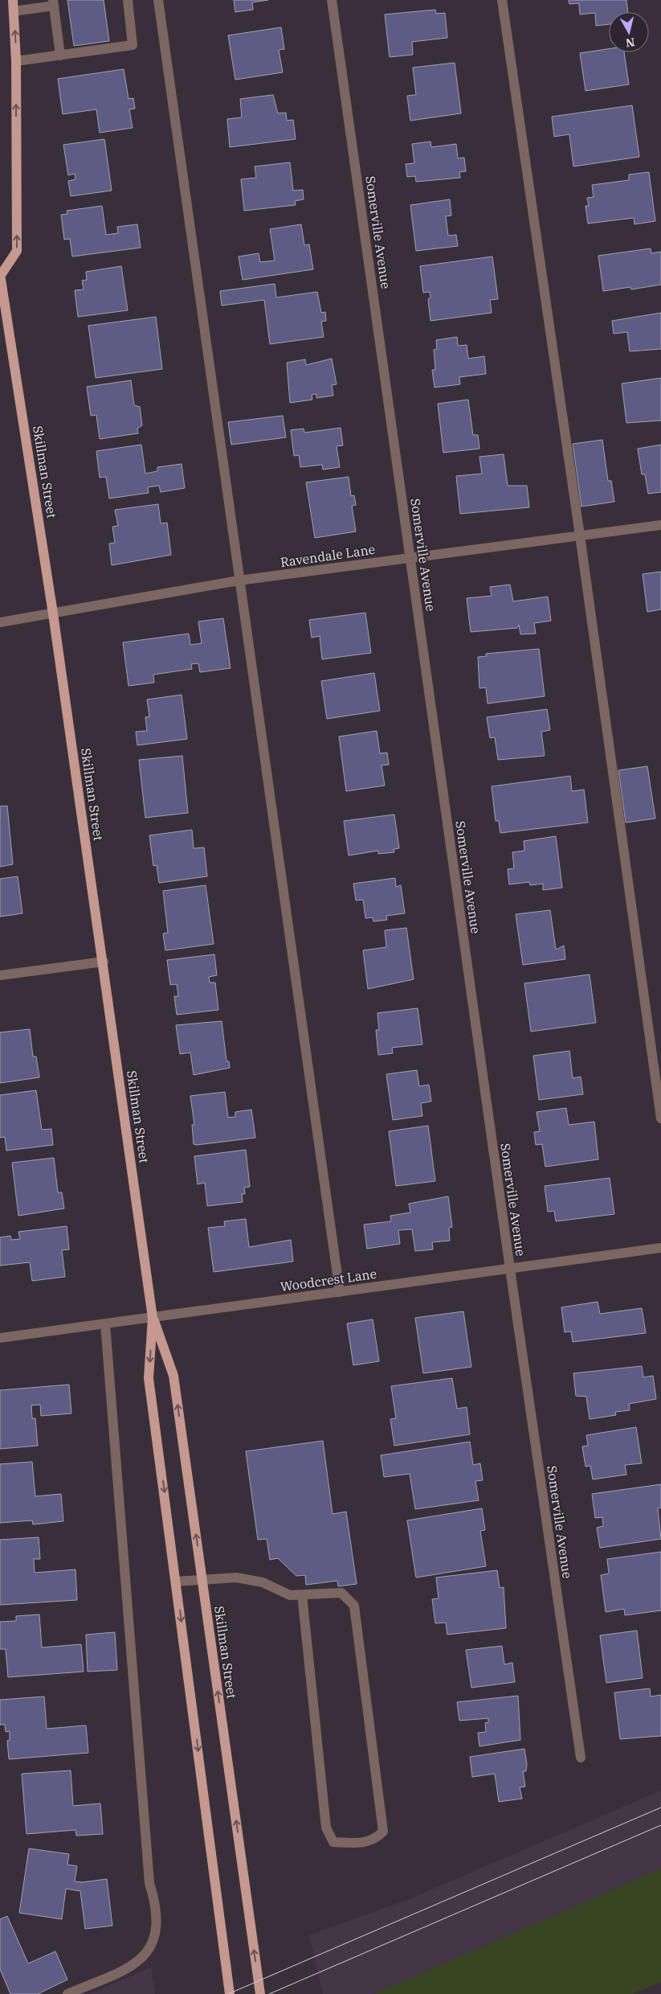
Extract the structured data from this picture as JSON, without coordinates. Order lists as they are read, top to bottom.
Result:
{
  "streets": {
    "main road": ["Skillman Street"],
    "street": ["Somerville Avenue", "Ravendale Lane", "Woodcrest Lane"]
  },
  "crossings": [
    ["Somerville Avenue", "Ravendale Lane"],
    ["Somerville Avenue", "Woodcrest Lane"],
    ["Skillman Street", "Ravendale Lane"],
    ["Skillman Street", "Woodcrest Lane"]
  ],
  "north": "bottom"
}
